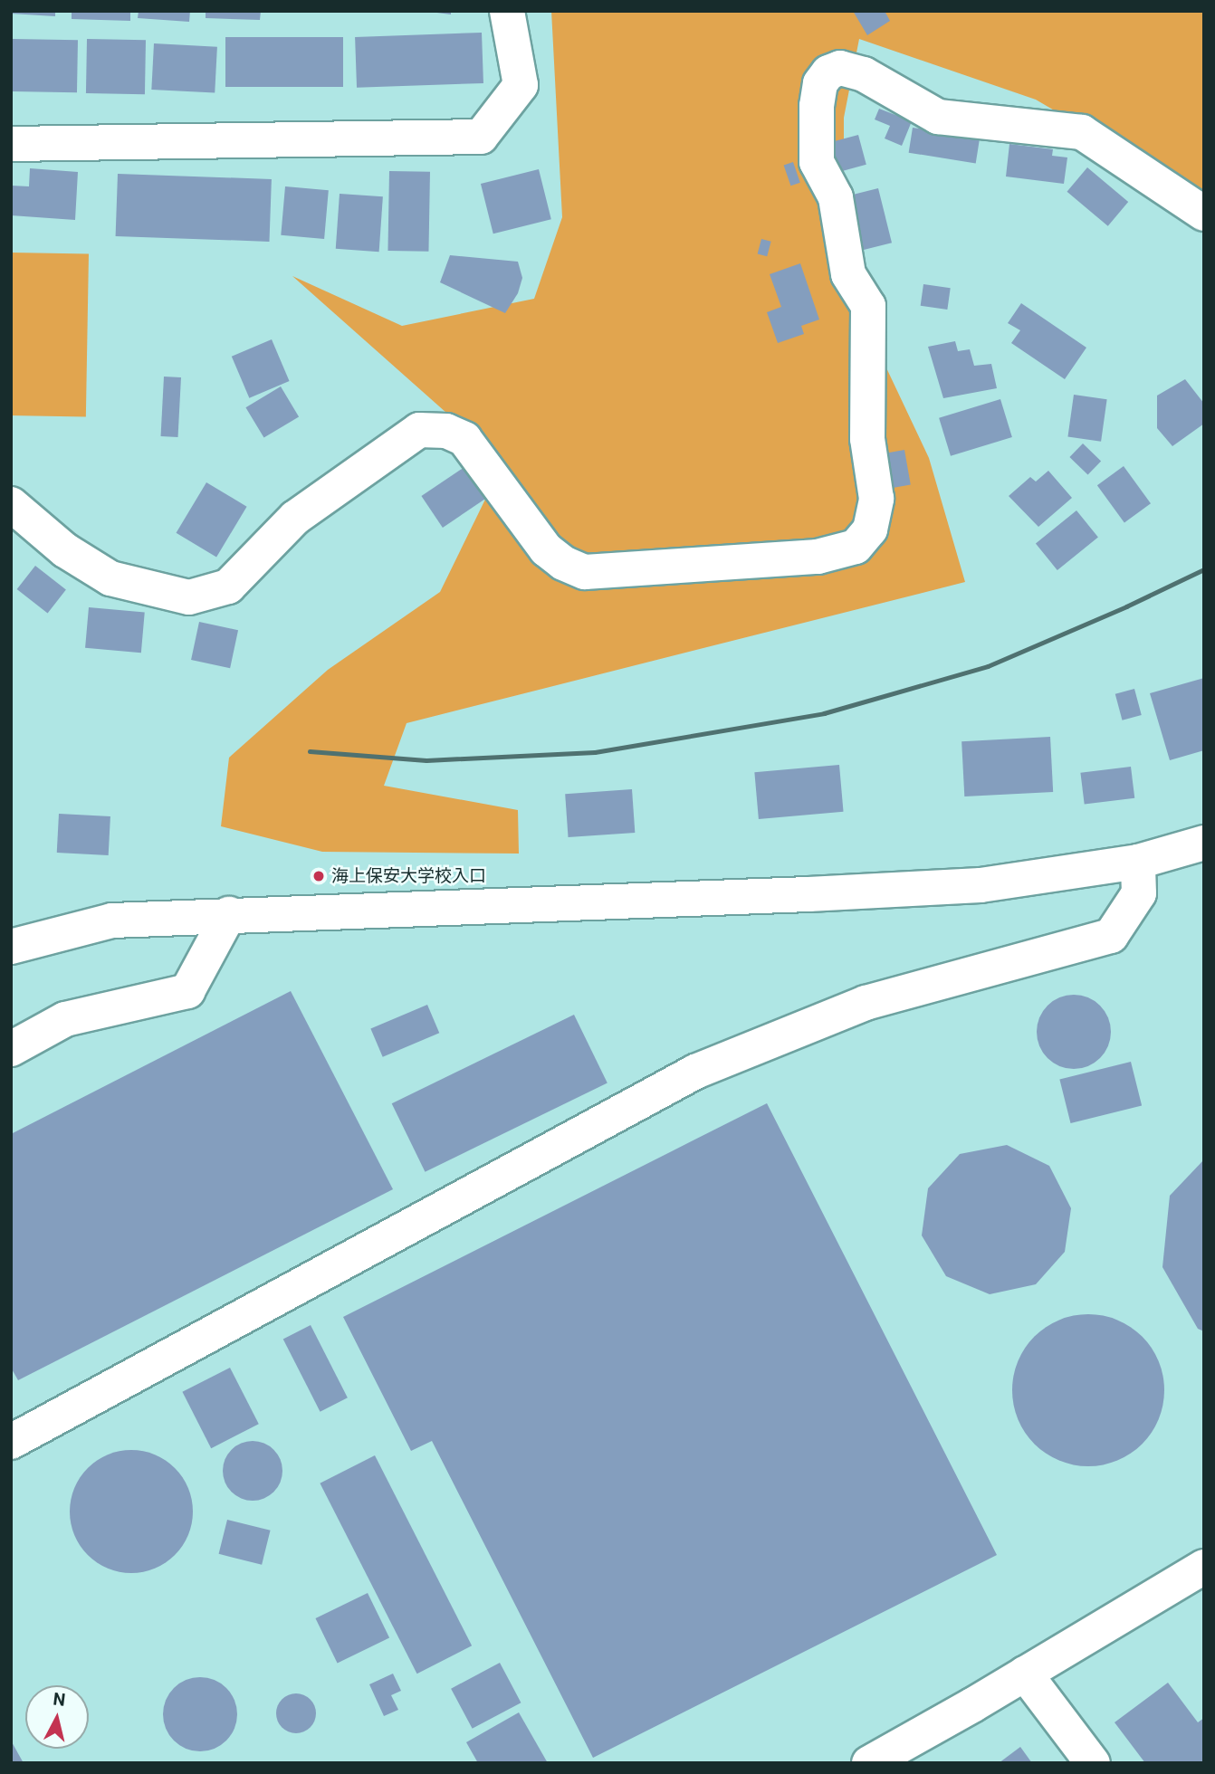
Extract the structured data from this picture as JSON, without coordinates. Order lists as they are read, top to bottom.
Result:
{
  "places": ["海上保安大学校入口"],
  "north": "top"
}
